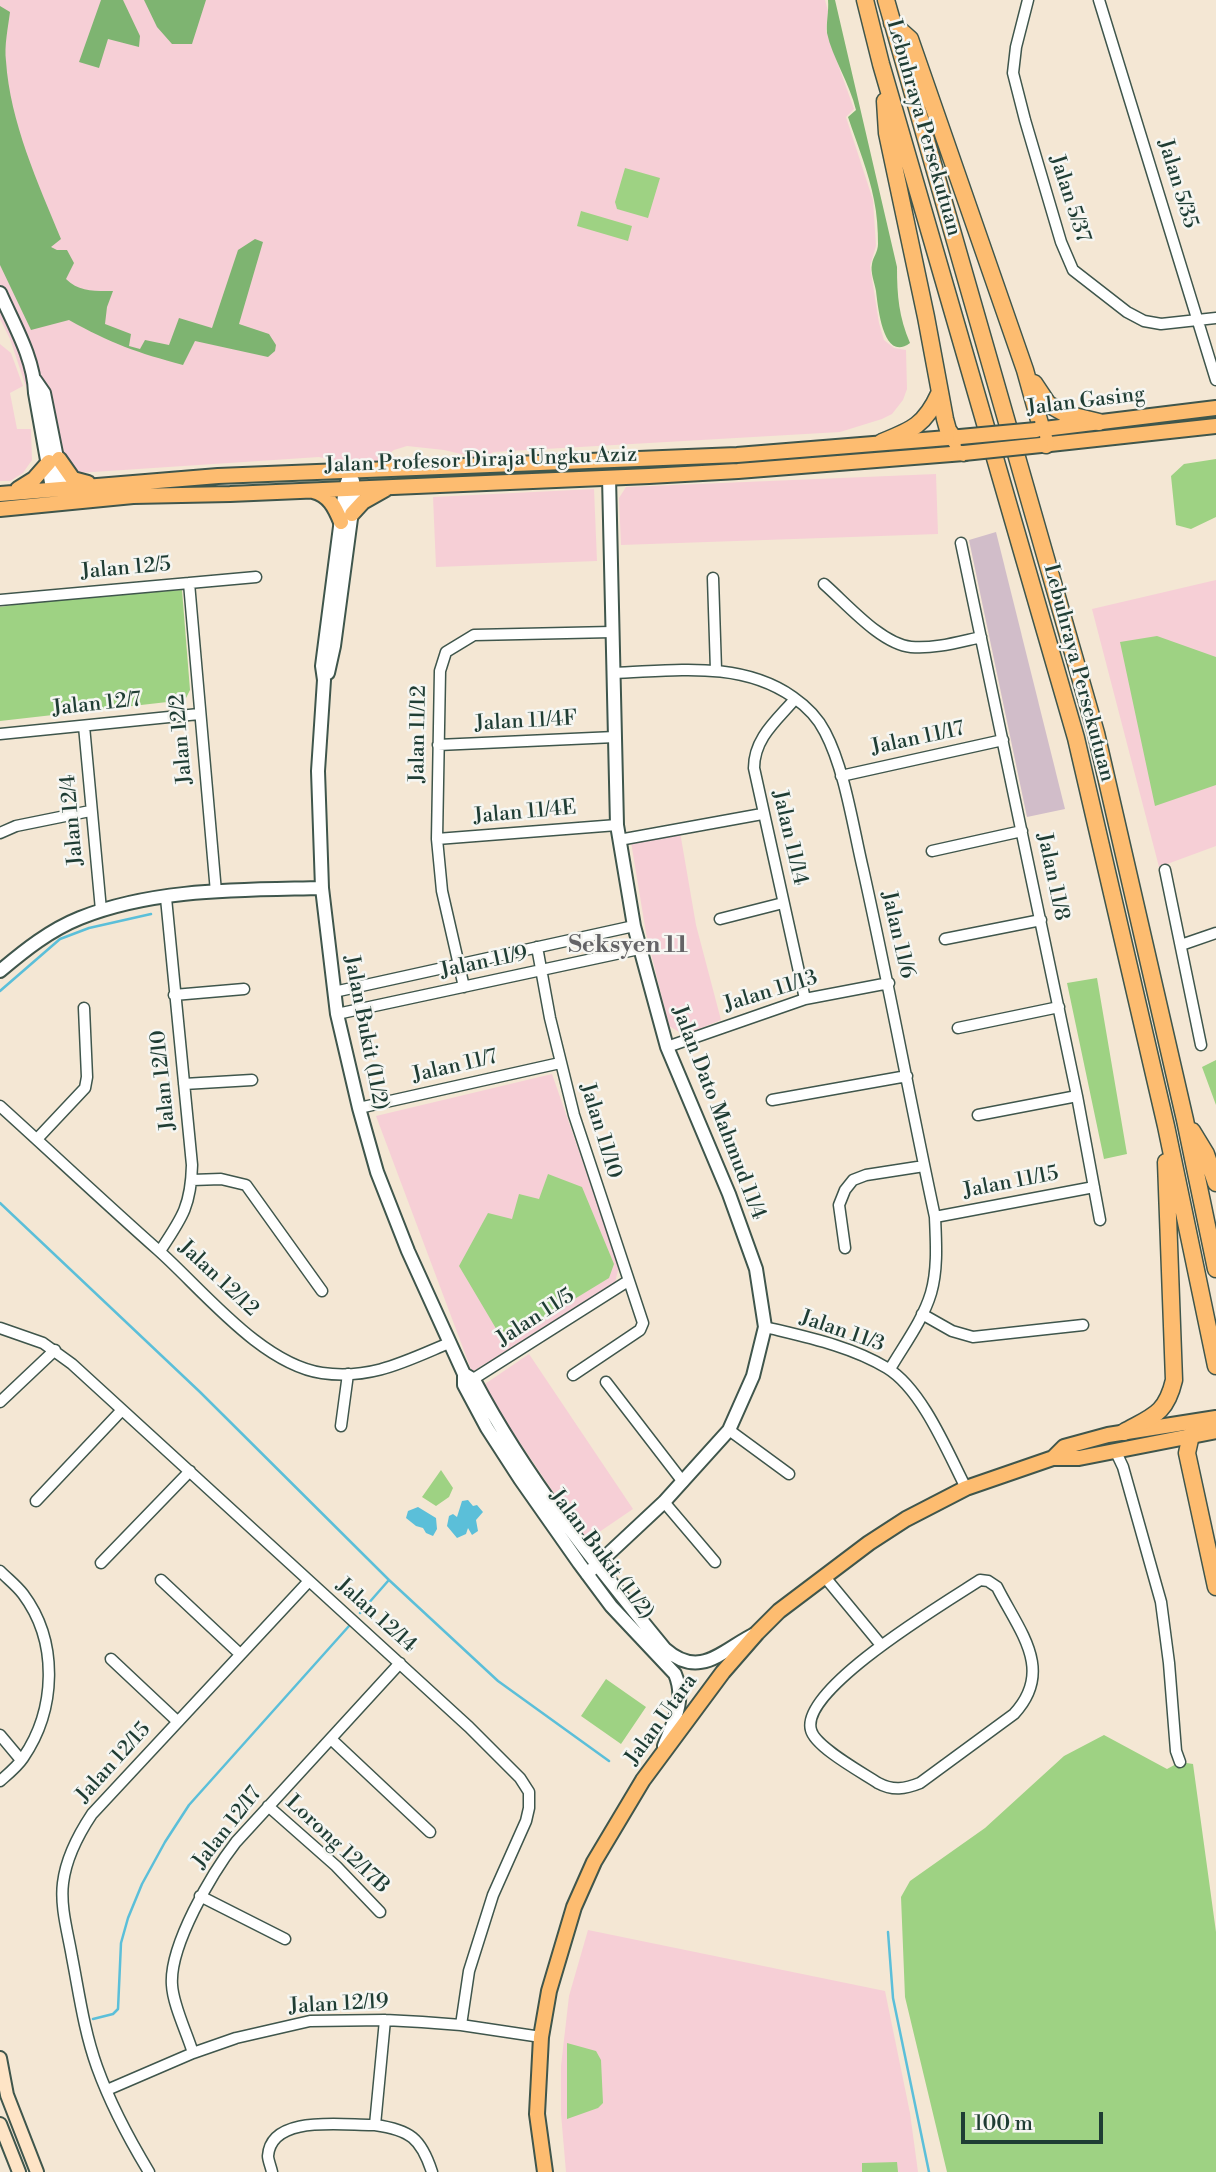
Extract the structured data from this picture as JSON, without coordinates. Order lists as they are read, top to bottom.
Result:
{
  "streets": {
    "highway": ["Lebuhraya Persekutuan"],
    "main road": ["Jalan Gasing", "Jalan Profesor Diraja Ungku Aziz", "Jalan Utara"],
    "street": [
      "Jalan 5/35",
      "Jalan 5/37",
      "Jalan 12/5",
      "Jalan 12/7",
      "Jalan 11/4F",
      "Jalan 11/12",
      "Jalan 12/2",
      "Jalan 11/17",
      "Jalan 11/4E",
      "Jalan 12/4",
      "Jalan 11/14",
      "Jalan 11/8",
      "Jalan 11/6",
      "Jalan 11/9",
      "Jalan 11/13",
      "Jalan Bukit (11/2)",
      "Jalan 11/7",
      "Jalan 12/10",
      "Jalan Dato Mahmud 11/4",
      "Jalan 11/10",
      "Jalan 11/15",
      "Jalan 12/12",
      "Jalan 11/5",
      "Jalan 11/3",
      "Jalan 12/14",
      "Jalan 12/15",
      "Jalan 12/17",
      "Lorong 12/17B",
      "Jalan 12/19"
    ]
  },
  "crossings": [
    ["Jalan 5/35", "Jalan 5/37"],
    ["Jalan Gasing", "Jalan Profesor Diraja Ungku Aziz"],
    ["Jalan Profesor Diraja Ungku Aziz", "Jalan Bukit (11/2)"],
    ["Jalan Profesor Diraja Ungku Aziz", "Jalan Dato Mahmud 11/4"],
    ["Jalan 12/5", "Jalan 12/2"],
    ["Jalan 12/7", "Jalan 12/2"],
    ["Jalan 12/7", "Jalan 12/4"],
    ["Jalan 11/4F", "Jalan 11/12"],
    ["Jalan 11/4F", "Jalan Dato Mahmud 11/4"],
    ["Jalan 11/12", "Jalan 11/4E"],
    ["Jalan 11/12", "Jalan 11/9"],
    ["Jalan 11/12", "Jalan Dato Mahmud 11/4"],
    ["Jalan 11/17", "Jalan 11/8"],
    ["Jalan 11/17", "Jalan 11/6"],
    ["Jalan 11/4E", "Jalan Dato Mahmud 11/4"],
    ["Jalan 11/14", "Jalan 11/6"],
    ["Jalan 11/14", "Jalan 11/13"],
    ["Jalan 11/8", "Jalan 11/15"],
    ["Jalan 11/6", "Jalan 11/13"],
    ["Jalan 11/6", "Jalan Dato Mahmud 11/4"],
    ["Jalan 11/6", "Jalan 11/15"],
    ["Jalan 11/6", "Jalan 11/3"],
    ["Jalan 11/9", "Jalan Bukit (11/2)"],
    ["Jalan 11/9", "Jalan Dato Mahmud 11/4"],
    ["Jalan 11/9", "Jalan 11/10"],
    ["Jalan 11/13", "Jalan Dato Mahmud 11/4"],
    ["Jalan Bukit (11/2)", "Jalan 11/7"],
    ["Jalan Bukit (11/2)", "Jalan Dato Mahmud 11/4"],
    ["Jalan Bukit (11/2)", "Jalan 12/12"],
    ["Jalan Bukit (11/2)", "Jalan 11/5"],
    ["Jalan Bukit (11/2)", "Jalan Utara"],
    ["Jalan 11/7", "Jalan 11/10"],
    ["Jalan 12/10", "Jalan 12/12"],
    ["Jalan Dato Mahmud 11/4", "Jalan 11/3"],
    ["Jalan 11/10", "Jalan 11/5"],
    ["Jalan 11/3", "Jalan Utara"],
    ["Jalan 12/14", "Jalan 12/15"],
    ["Jalan 12/14", "Jalan 12/17"],
    ["Jalan 12/14", "Jalan 12/19"],
    ["Jalan Utara", "Jalan 12/19"],
    ["Jalan 12/15", "Jalan 12/19"],
    ["Jalan 12/17", "Lorong 12/17B"],
    ["Jalan 12/17", "Jalan 12/19"]
  ],
  "districts": ["Seksyen 11"],
  "scale_bar": "100 m"
}
